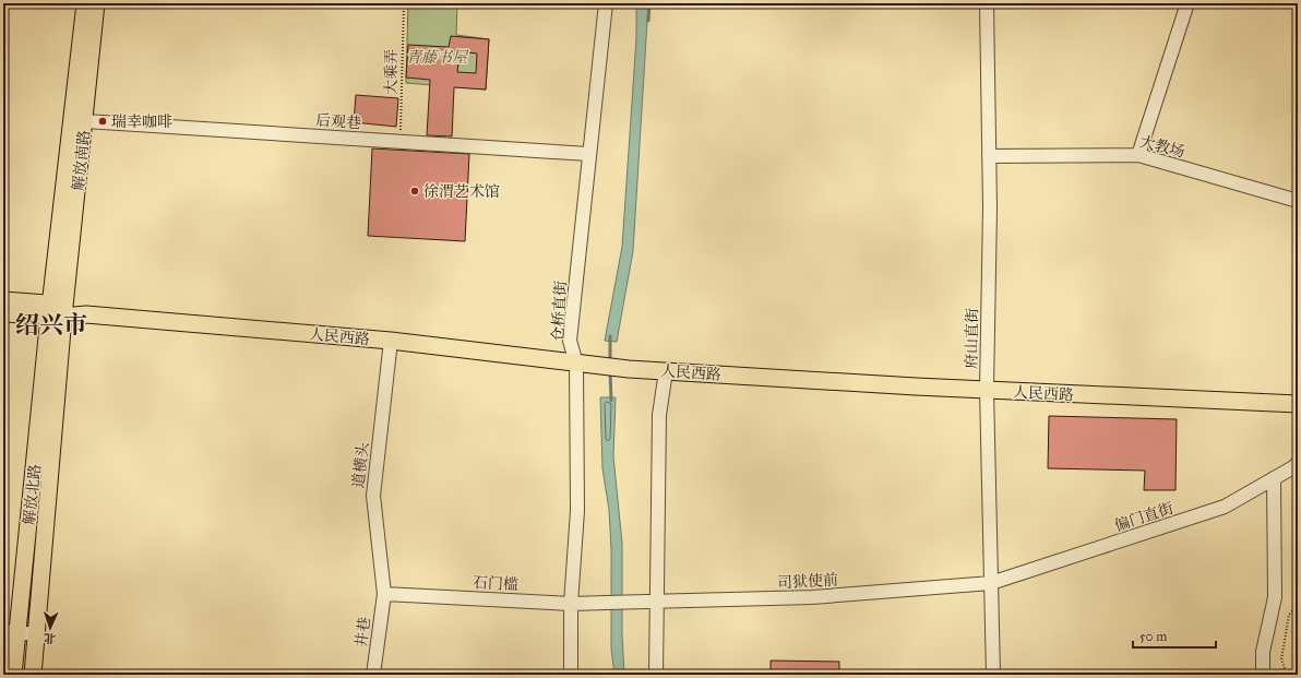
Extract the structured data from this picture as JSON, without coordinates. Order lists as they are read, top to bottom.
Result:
{
  "streets": {
    "main road": ["解放南路", "人民西路", "解放北路"],
    "street": [
      "后观巷",
      "大教场",
      "仓桥直街",
      "府山直街",
      "道横头",
      "偏门直街",
      "司狱使前",
      "石门槛",
      "井巷"
    ],
    "path": ["大乘弄"]
  },
  "crossings": [
    ["大乘弄", "后观巷"],
    ["后观巷", "解放南路"],
    ["后观巷", "仓桥直街"],
    ["大教场", "府山直街"],
    ["解放南路", "人民西路"],
    ["解放南路", "解放北路"],
    ["仓桥直街", "人民西路"],
    ["仓桥直街", "石门槛"],
    ["人民西路", "府山直街"],
    ["人民西路", "道横头"],
    ["人民西路", "解放北路"],
    ["府山直街", "偏门直街"],
    ["府山直街", "司狱使前"],
    ["道横头", "石门槛"],
    ["道横头", "井巷"],
    ["偏门直街", "司狱使前"],
    ["司狱使前", "石门槛"],
    ["石门槛", "井巷"]
  ],
  "districts": ["绍兴市"],
  "parks": ["青藤书屋"],
  "places": ["瑞幸咖啡", "徐渭艺术馆"],
  "scale_bar": "50 m",
  "north": "bottom"
}
